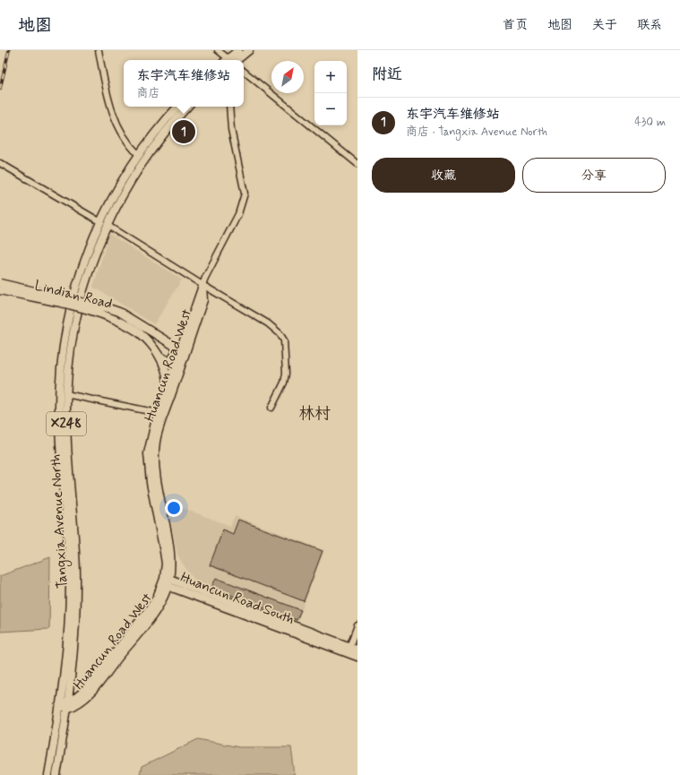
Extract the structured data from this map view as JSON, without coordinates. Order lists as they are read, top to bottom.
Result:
{
  "streets": {
    "main road": [
      "Lindian Road",
      "Huancun Road West",
      "X248",
      "Tangxia Avenue North",
      "Huancun Road South"
    ]
  },
  "crossings": [
    ["Lindian Road", "Huancun Road West"],
    ["Huancun Road West", "Tangxia Avenue North"],
    ["Huancun Road West", "Huancun Road South"]
  ],
  "districts": ["林村"],
  "north": "top right",
  "page": {
    "header": "地图",
    "nav": [
      "首页",
      "地图",
      "关于",
      "联系"
    ],
    "heading": "附近",
    "popup": ["东宇汽车维修站", "商店"],
    "map_buttons": ["+", "−"],
    "list": [
      {
        "mark": "1",
        "name": "东宇汽车维修站",
        "note": "商店 · Tangxia Avenue North",
        "value": "430 m"
      }
    ],
    "pins": "1",
    "buttons": ["收藏", "分享"]
  }
}
